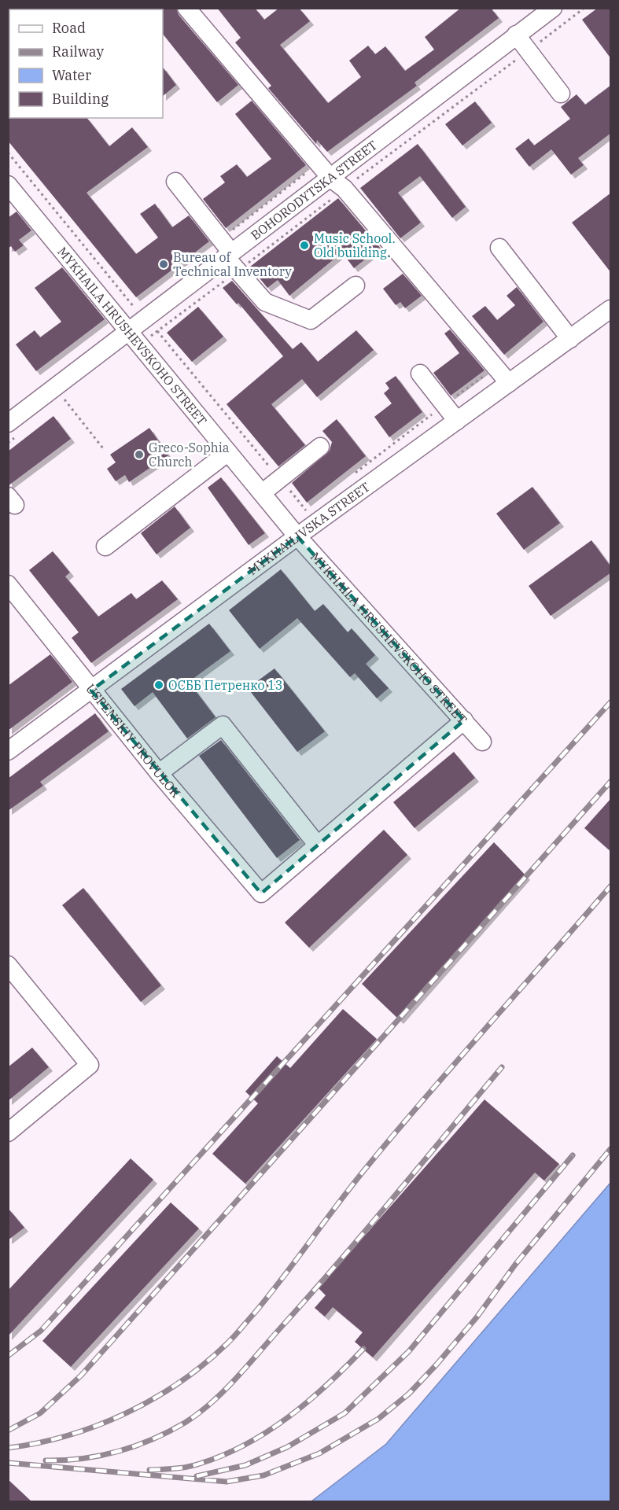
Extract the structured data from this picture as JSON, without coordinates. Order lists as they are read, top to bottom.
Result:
{
  "streets": {
    "street": [
      "BOHORODYTSKA STREET",
      "MYKHAILA HRUSHEVSKOHO STREET",
      "MYKHAILIVSKA STREET",
      "USPENSKIY PROVULOK"
    ]
  },
  "crossings": [
    ["BOHORODYTSKA STREET", "MYKHAILA HRUSHEVSKOHO STREET"],
    ["MYKHAILA HRUSHEVSKOHO STREET", "MYKHAILIVSKA STREET"],
    ["MYKHAILIVSKA STREET", "USPENSKIY PROVULOK"]
  ],
  "places": [
    "Music School. Old building.",
    "Bureau of Technical Inventory",
    "Greco-Sophia Church",
    "ОСББ Петренко 13"
  ],
  "legend": [
    "Road",
    "Railway",
    "Water",
    "Building"
  ]
}
